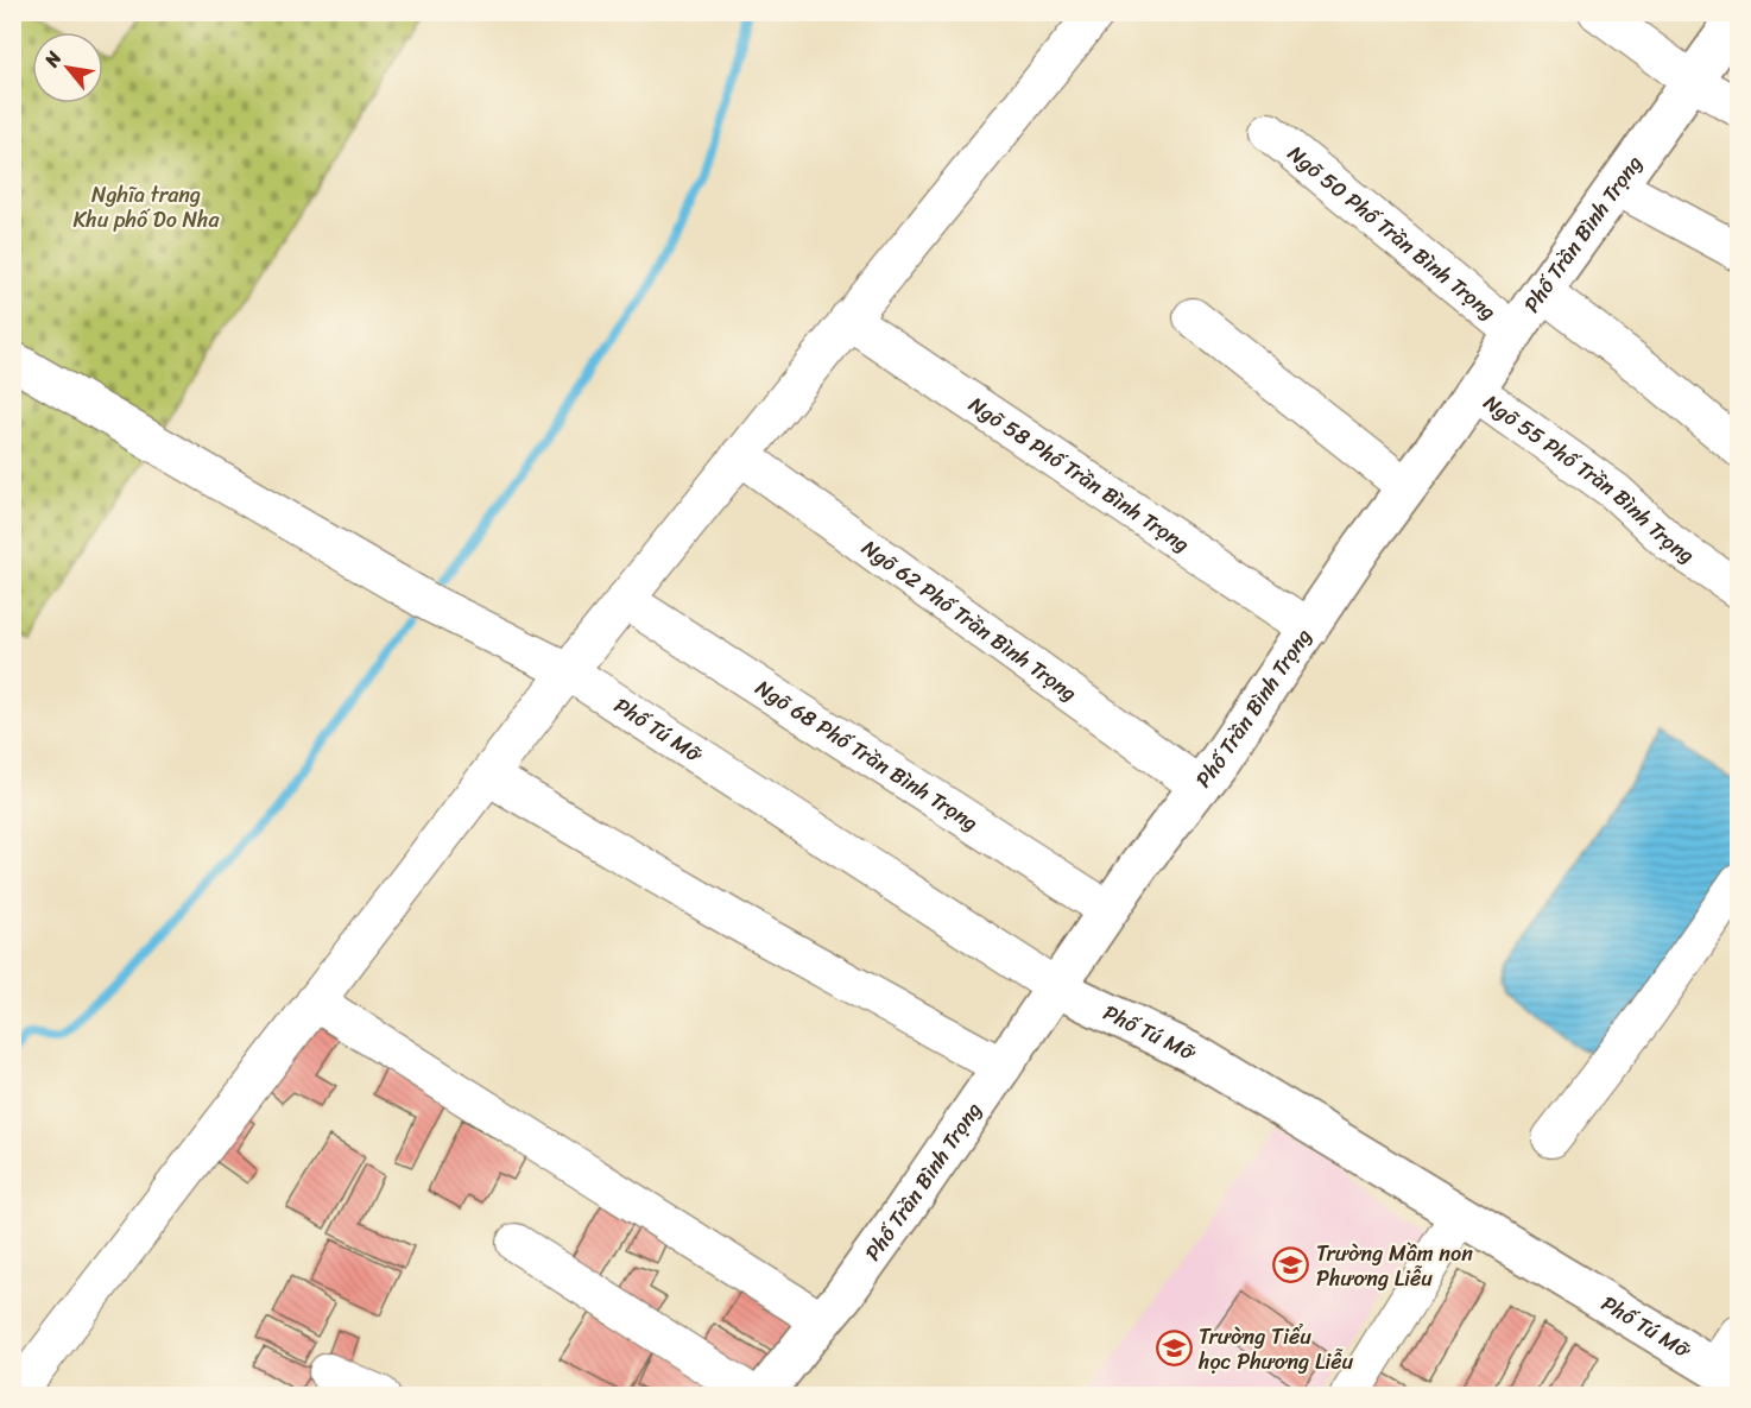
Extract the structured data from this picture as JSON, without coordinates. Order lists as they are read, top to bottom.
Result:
{
  "streets": {
    "main road": ["Phố Trần Bình Trọng", "Phố Tú Mỡ"],
    "street": [
      "Ngõ 50 Phố Trần Bình Trọng",
      "Ngõ 58 Phố Trần Bình Trọng",
      "Ngõ 55 Phố Trần Bình Trọng",
      "Ngõ 62 Phố Trần Bình Trọng",
      "Ngõ 68 Phố Trần Bình Trọng"
    ]
  },
  "crossings": [
    ["Ngõ 50 Phố Trần Bình Trọng", "Phố Trần Bình Trọng"],
    ["Phố Trần Bình Trọng", "Ngõ 58 Phố Trần Bình Trọng"],
    ["Phố Trần Bình Trọng", "Ngõ 55 Phố Trần Bình Trọng"],
    ["Phố Trần Bình Trọng", "Ngõ 62 Phố Trần Bình Trọng"],
    ["Phố Trần Bình Trọng", "Phố Tú Mỡ"],
    ["Phố Trần Bình Trọng", "Ngõ 68 Phố Trần Bình Trọng"]
  ],
  "parks": ["Nghĩa trang Khu phố Do Nha"],
  "places": {
    "school or university": ["Trường Mầm non Phương Liễu", "Trường Tiểu học Phương Liễu"]
  },
  "north": "top left"
}
